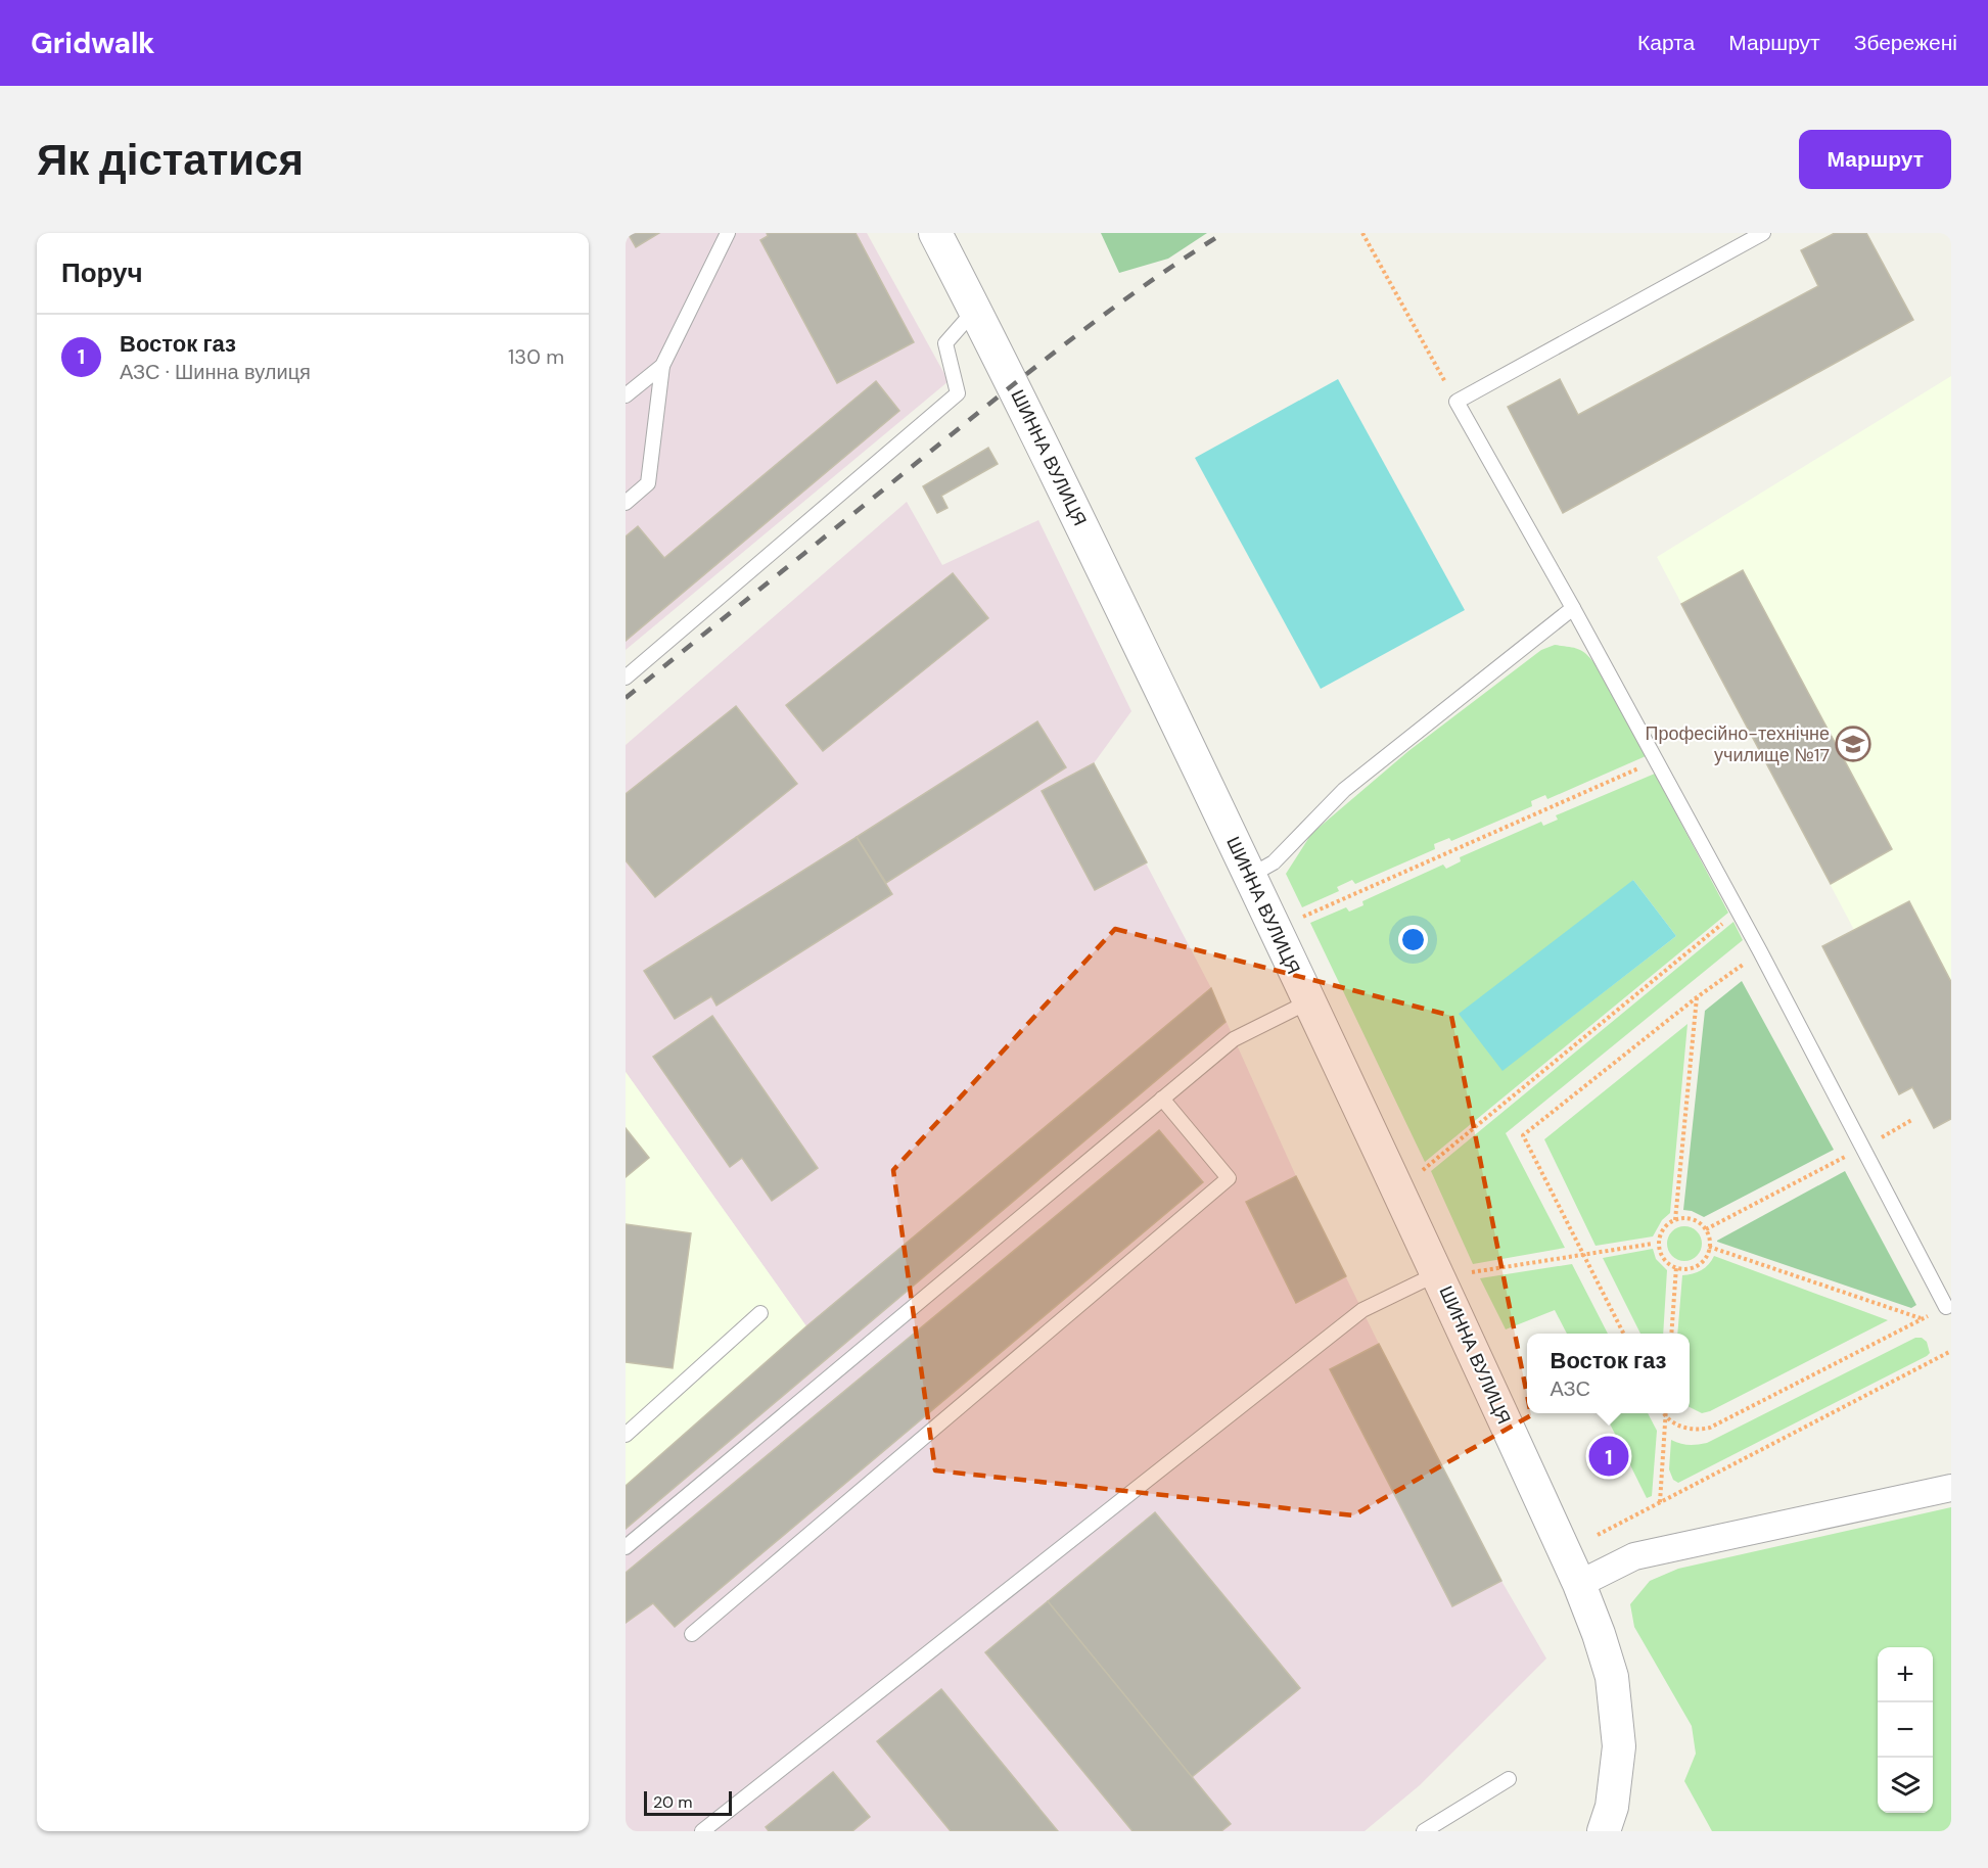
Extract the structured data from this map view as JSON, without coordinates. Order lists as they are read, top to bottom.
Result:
{
  "streets": {
    "street": ["ШИННА ВУЛИЦЯ"]
  },
  "places": {
    "school or university": ["Професійно-технічне училище №17"]
  },
  "scale_bar": "20 m",
  "page": {
    "header": "Gridwalk",
    "nav": ["Карта", "Маршрут", "Збережені"],
    "buttons": "Маршрут",
    "title": "Як дістатися",
    "heading": "Поруч",
    "list": [
      {
        "mark": "1",
        "name": "Восток газ",
        "note": "АЗС · Шинна вулиця",
        "value": "130 m"
      }
    ],
    "popup": ["Восток газ", "АЗС"],
    "pins": "1",
    "map_buttons": ["+", "−"],
    "scale": "20 m"
  }
}
